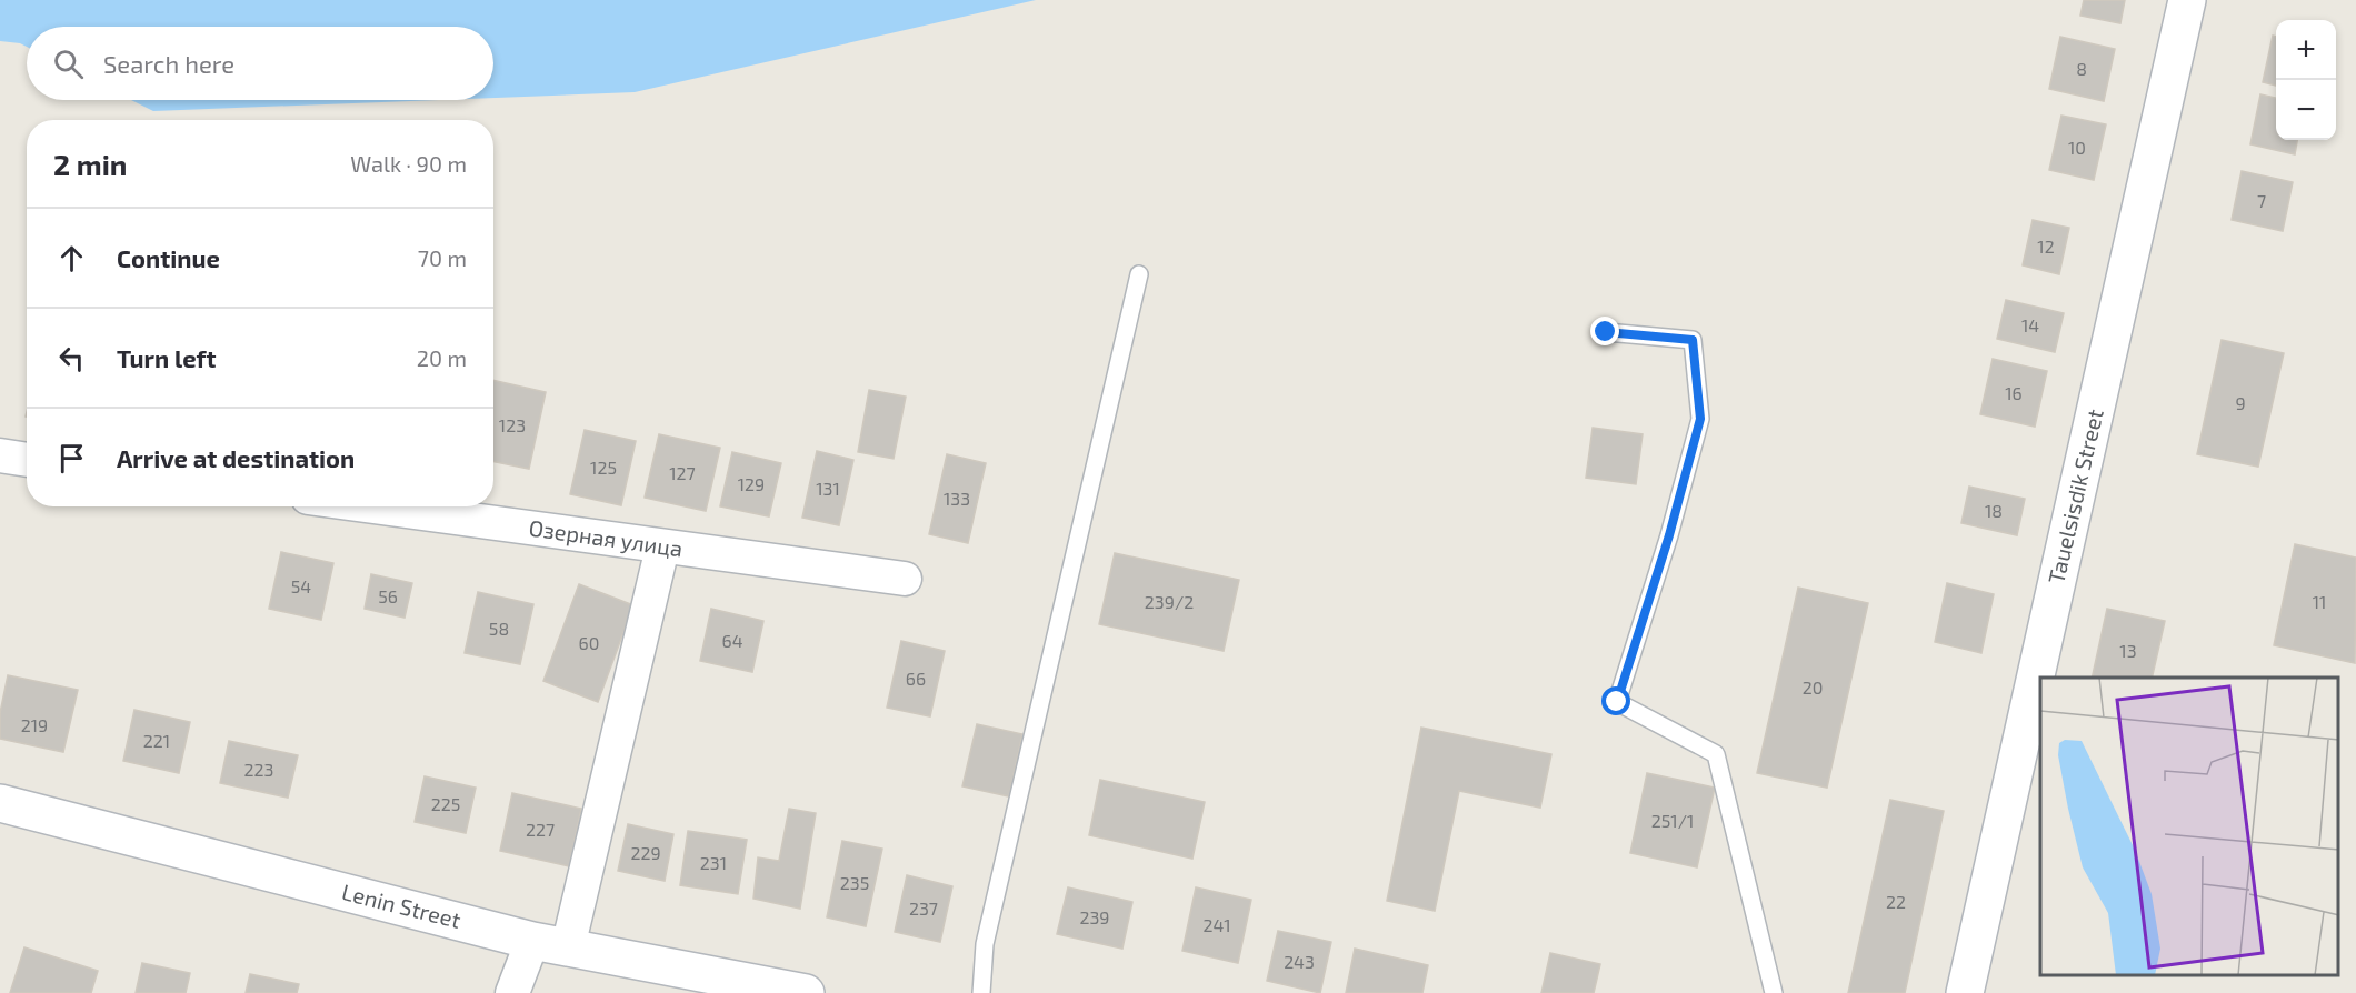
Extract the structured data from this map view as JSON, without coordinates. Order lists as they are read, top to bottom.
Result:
{
  "streets": {
    "street": ["Tauelsisdik Street", "Озерная улица", "Lenin Street"]
  },
  "house_numbers": [
    "8",
    "10",
    "7",
    "12",
    "14",
    "16",
    "9",
    "123",
    "125",
    "127",
    "129",
    "131",
    "133",
    "18",
    "54",
    "56",
    "239/2",
    "11",
    "58",
    "64",
    "60",
    "13",
    "66",
    "20",
    "219",
    "221",
    "223",
    "225",
    "251/1",
    "227",
    "229",
    "231",
    "235",
    "22",
    "237",
    "239",
    "241",
    "243"
  ],
  "page": {
    "map_buttons": ["+", "−"],
    "search": "Search here",
    "heading": ["2 min", "Walk · 90 m"],
    "list": [
      ["Continue", "70 m"],
      ["Turn left", "20 m"],
      "Arrive at destination"
    ]
  }
}
